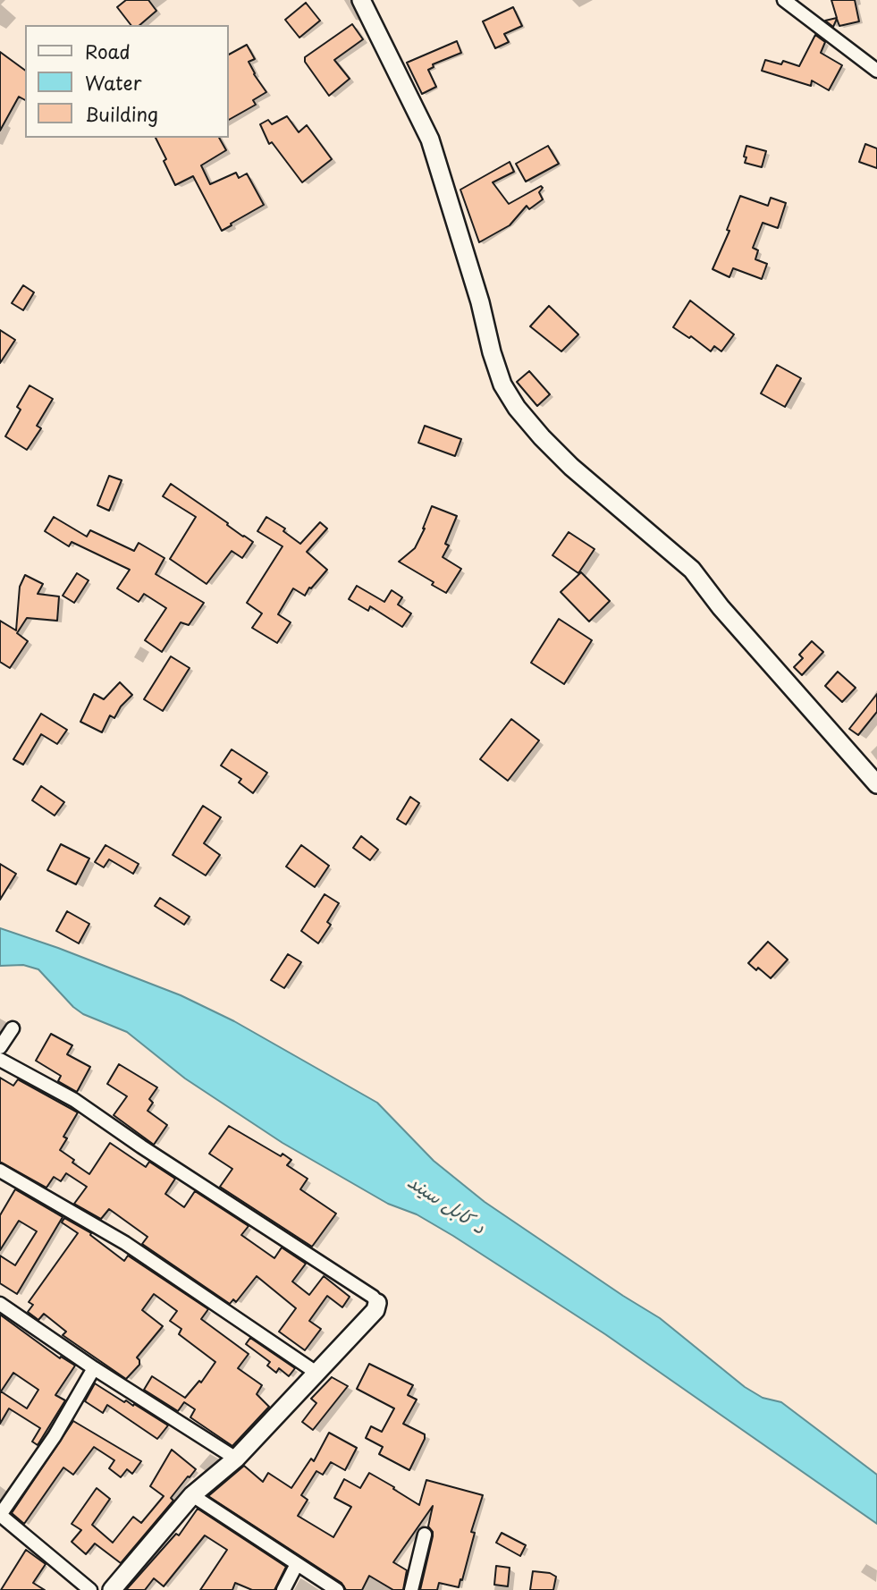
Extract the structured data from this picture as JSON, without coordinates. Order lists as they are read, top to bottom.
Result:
{
  "water": ["د کابل سيند"],
  "legend": ["Road", "Water", "Building"]
}
